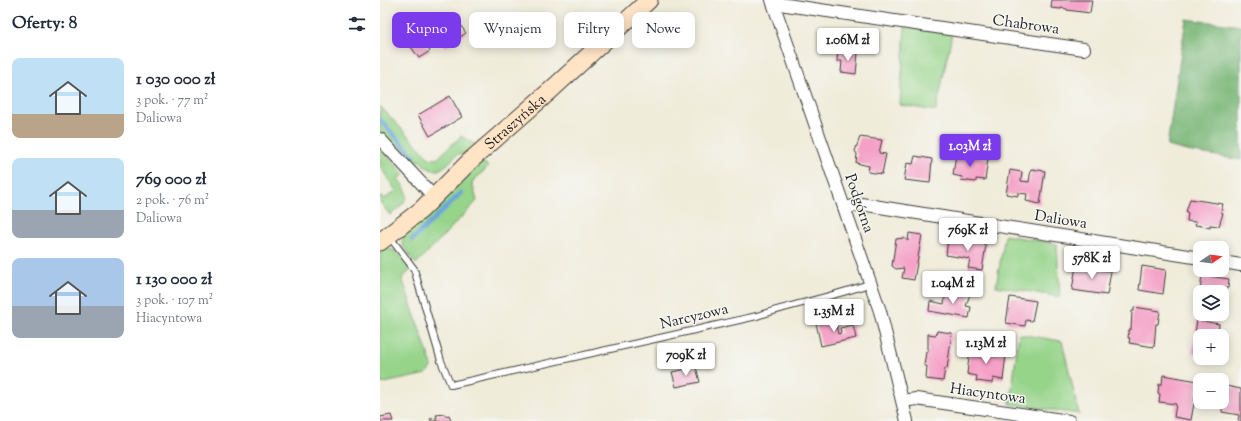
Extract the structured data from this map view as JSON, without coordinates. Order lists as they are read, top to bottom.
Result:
{
  "streets": {
    "street": [
      "Chabrowa",
      "Straszyńska",
      "Podgórna",
      "Daliowa",
      "Hiacyntowa"
    ],
    "lane": ["Narcyzowa"]
  },
  "crossings": [
    ["Chabrowa", "Podgórna"],
    ["Straszyńska", "Narcyzowa"],
    ["Podgórna", "Daliowa"],
    ["Podgórna", "Narcyzowa"],
    ["Podgórna", "Hiacyntowa"]
  ],
  "north": "right",
  "page": {
    "heading": "Oferty: 8",
    "chip": [
      "Kupno",
      "Wynajem",
      "Filtry",
      "Nowe"
    ],
    "price": [
      "1.06M zł",
      "1.03M zł",
      "769K zł",
      "578K zł",
      "1.04M zł",
      "1.35M zł",
      "1.13M zł",
      "709K zł"
    ],
    "list": [
      {
        "name": "1 030 000 zł",
        "note": "3 pok. · 77 m² · Daliowa"
      },
      {
        "name": "769 000 zł",
        "note": "2 pok. · 76 m² · Daliowa"
      },
      {
        "name": "1 130 000 zł",
        "note": "3 pok. · 107 m² · Hiacyntowa"
      }
    ],
    "map_buttons": ["+", "−"]
  }
}
